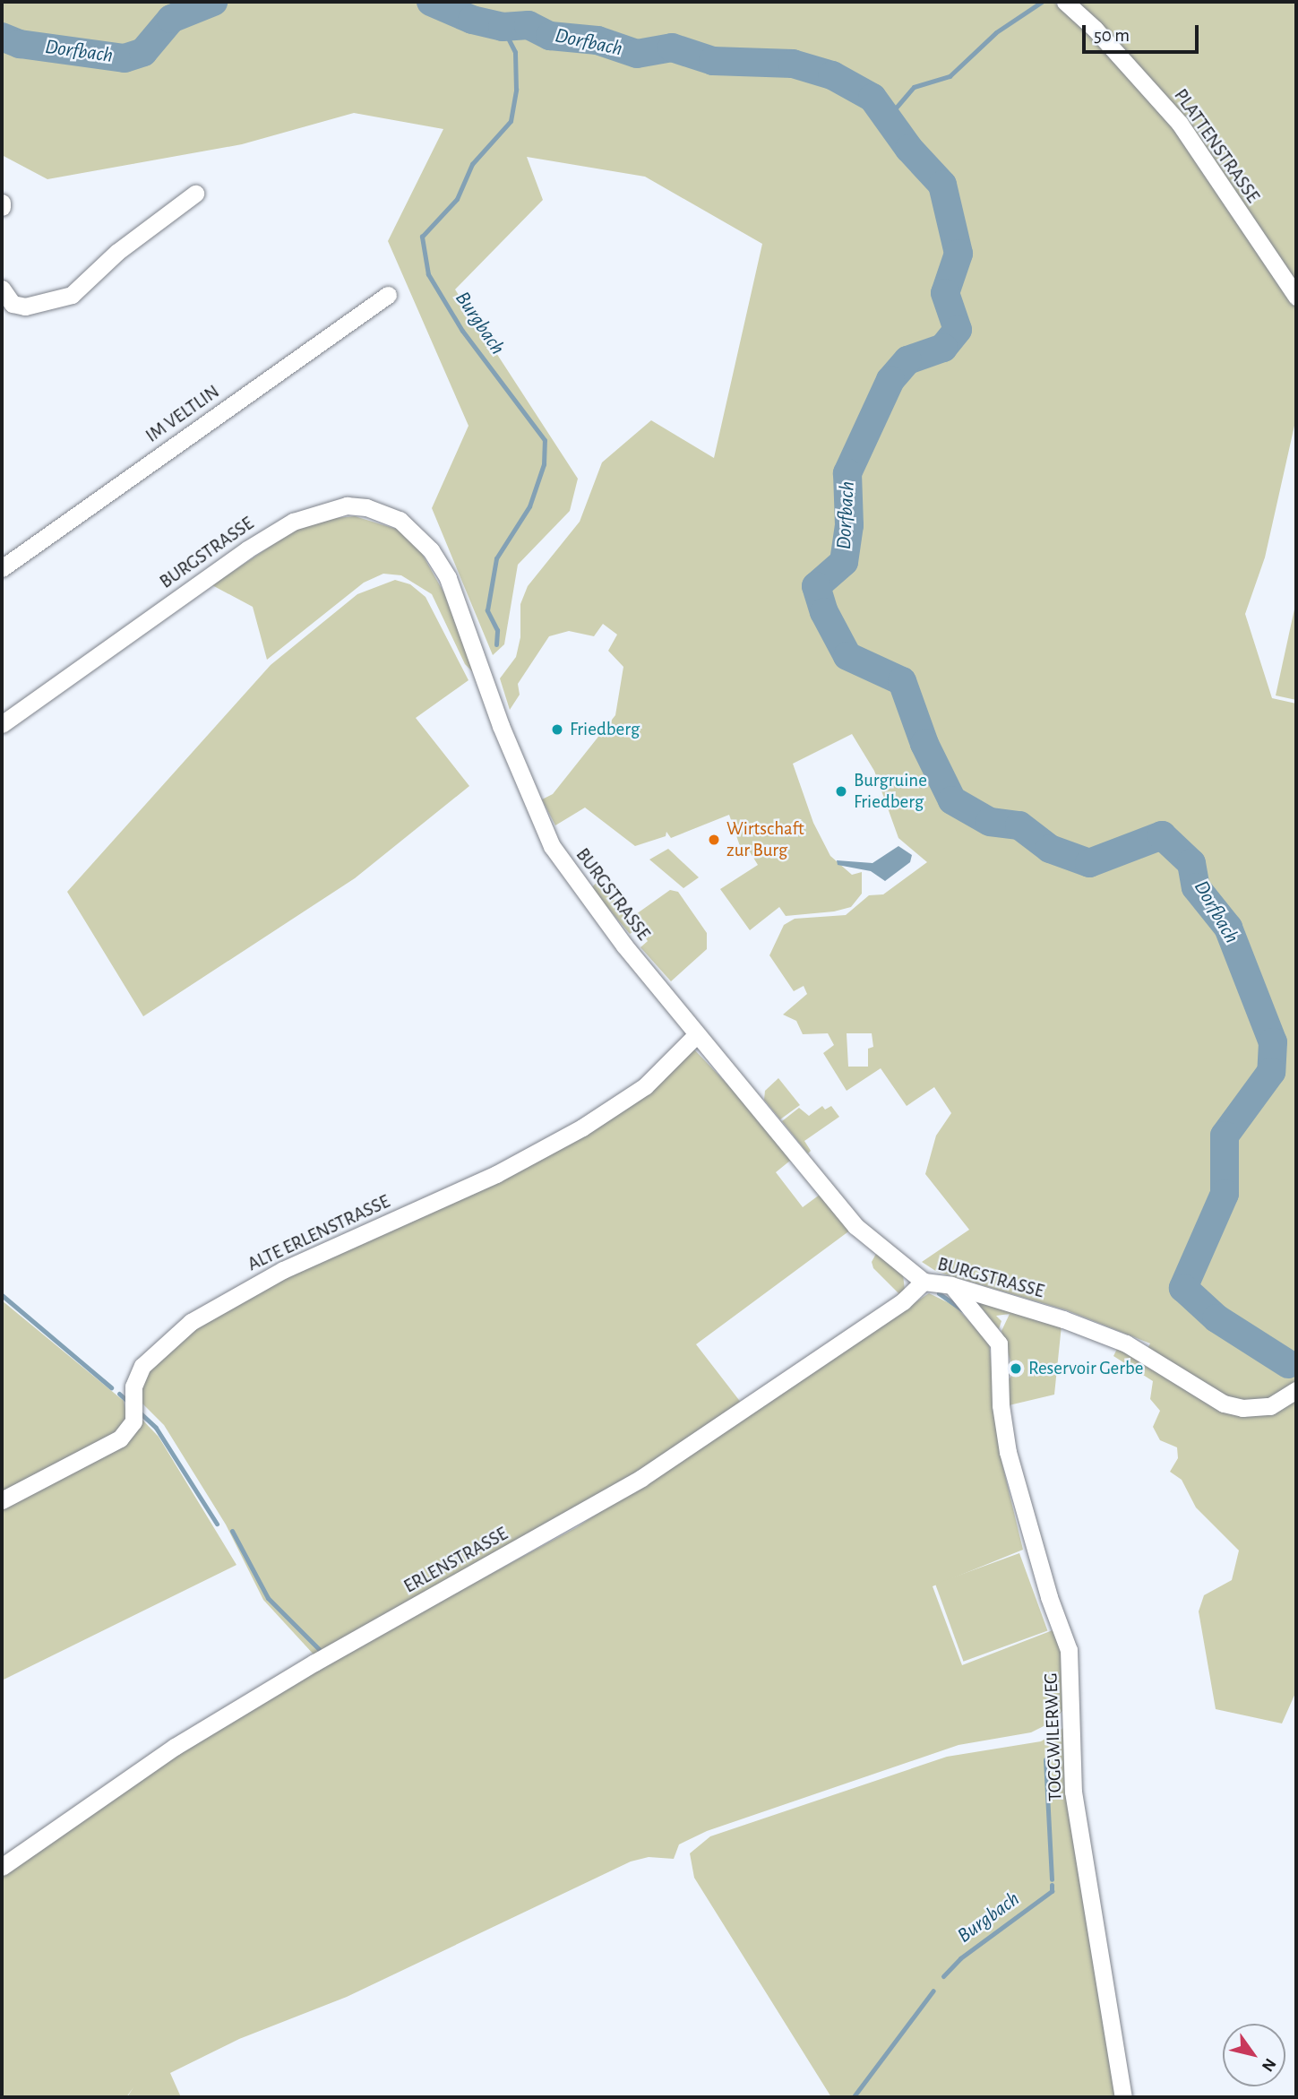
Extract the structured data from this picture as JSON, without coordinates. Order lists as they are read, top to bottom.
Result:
{
  "streets": {
    "street": [
      "PLATTENSTRASSE",
      "IM VELTLIN",
      "BURGSTRASSE",
      "ALTE ERLENSTRASSE",
      "ERLENSTRASSE",
      "TOGGWILERWEG"
    ]
  },
  "crossings": [
    ["BURGSTRASSE", "ALTE ERLENSTRASSE"],
    ["BURGSTRASSE", "ERLENSTRASSE"],
    ["BURGSTRASSE", "TOGGWILERWEG"]
  ],
  "water": ["Dorfbach", "Burgbach"],
  "places": [
    "Friedberg",
    "Burgruine Friedberg",
    "Wirtschaft zur Burg",
    "Reservoir Gerbe"
  ],
  "scale_bar": "50 m",
  "north": "bottom right"
}
